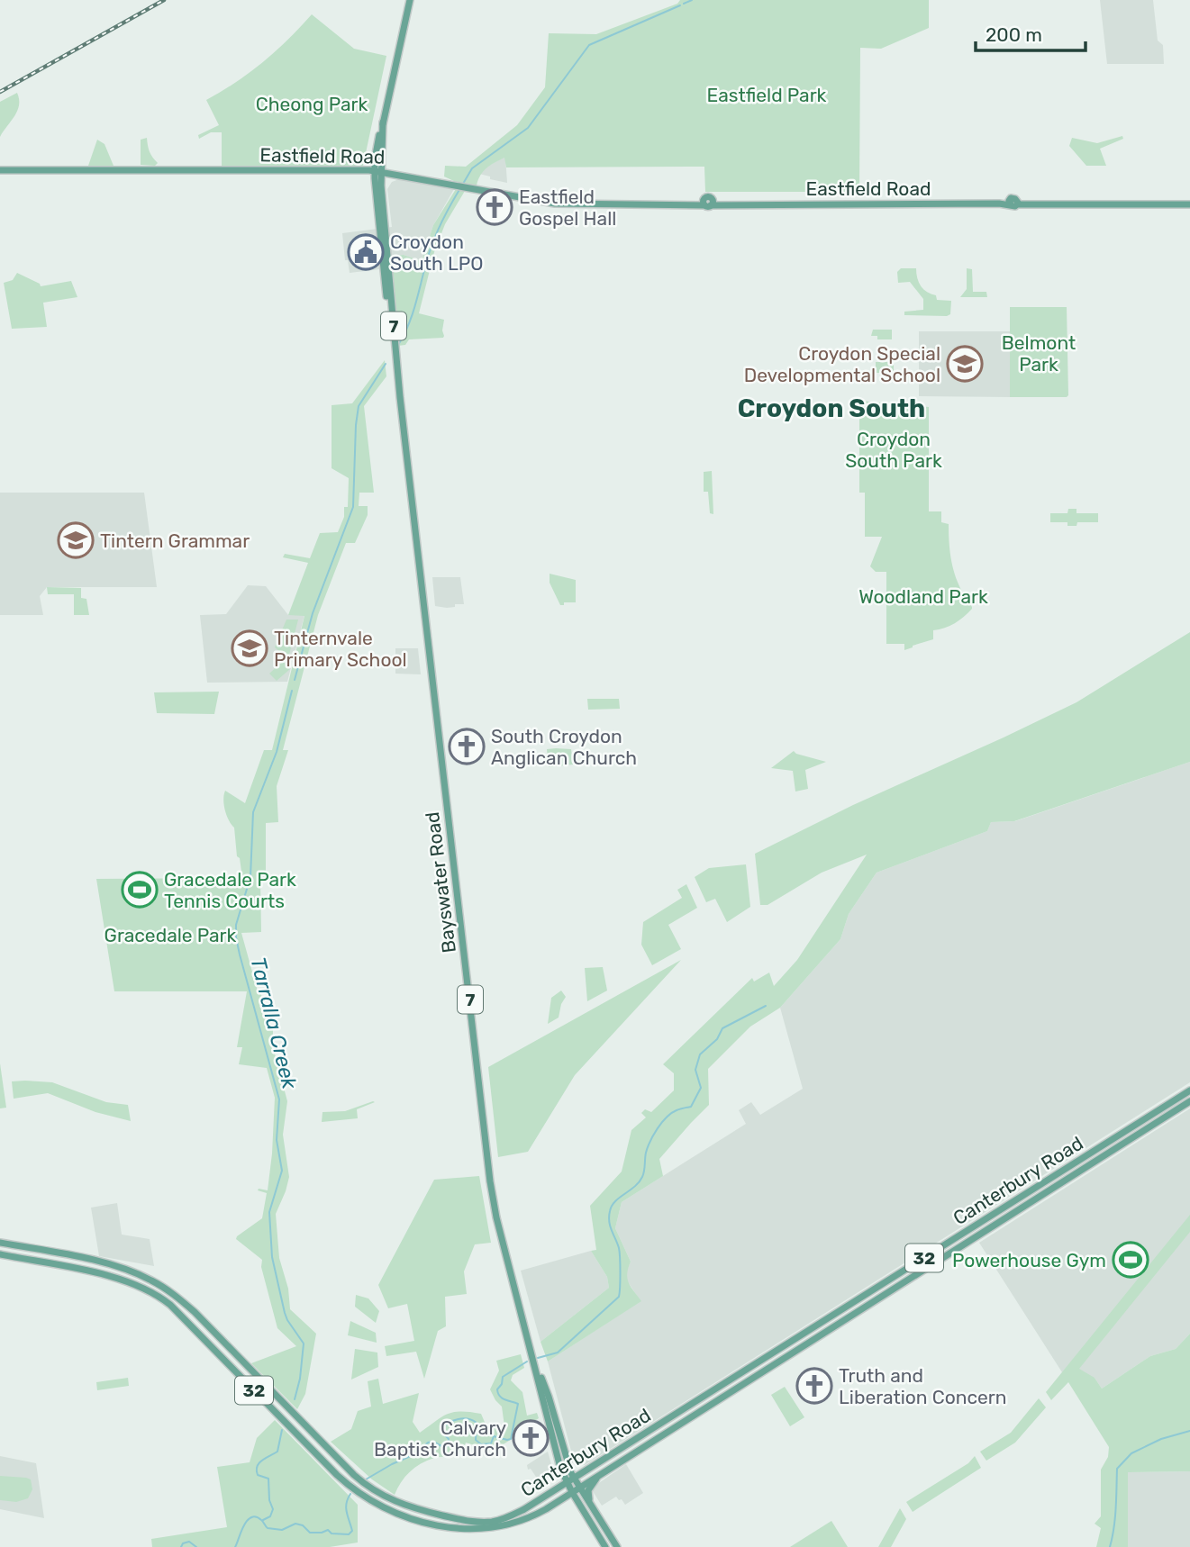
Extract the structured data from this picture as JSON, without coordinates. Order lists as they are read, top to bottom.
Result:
{
  "streets": {
    "main road": [
      "Eastfield Road",
      "7",
      "Bayswater Road",
      "Canterbury Road",
      "32"
    ]
  },
  "crossings": [
    ["Eastfield Road", "Bayswater Road"],
    ["Bayswater Road", "Canterbury Road"]
  ],
  "districts": ["Croydon South"],
  "water": ["Tarralla Creek"],
  "parks": [
    "Eastfield Park",
    "Cheong Park",
    "Belmont Park",
    "Croydon South Park",
    "Woodland Park",
    "Gracedale Park"
  ],
  "places": {
    "church": [
      "Eastfield Gospel Hall",
      "South Croydon Anglican Church",
      "Truth and Liberation Concern",
      "Calvary Baptist Church"
    ],
    "public building": ["Croydon South LPO"],
    "school or university": ["Croydon Special Developmental School", "Tintern Grammar", "Tinternvale Primary School"],
    "sports": ["Gracedale Park Tennis Courts", "Powerhouse Gym"]
  },
  "scale_bar": "200 m"
}
